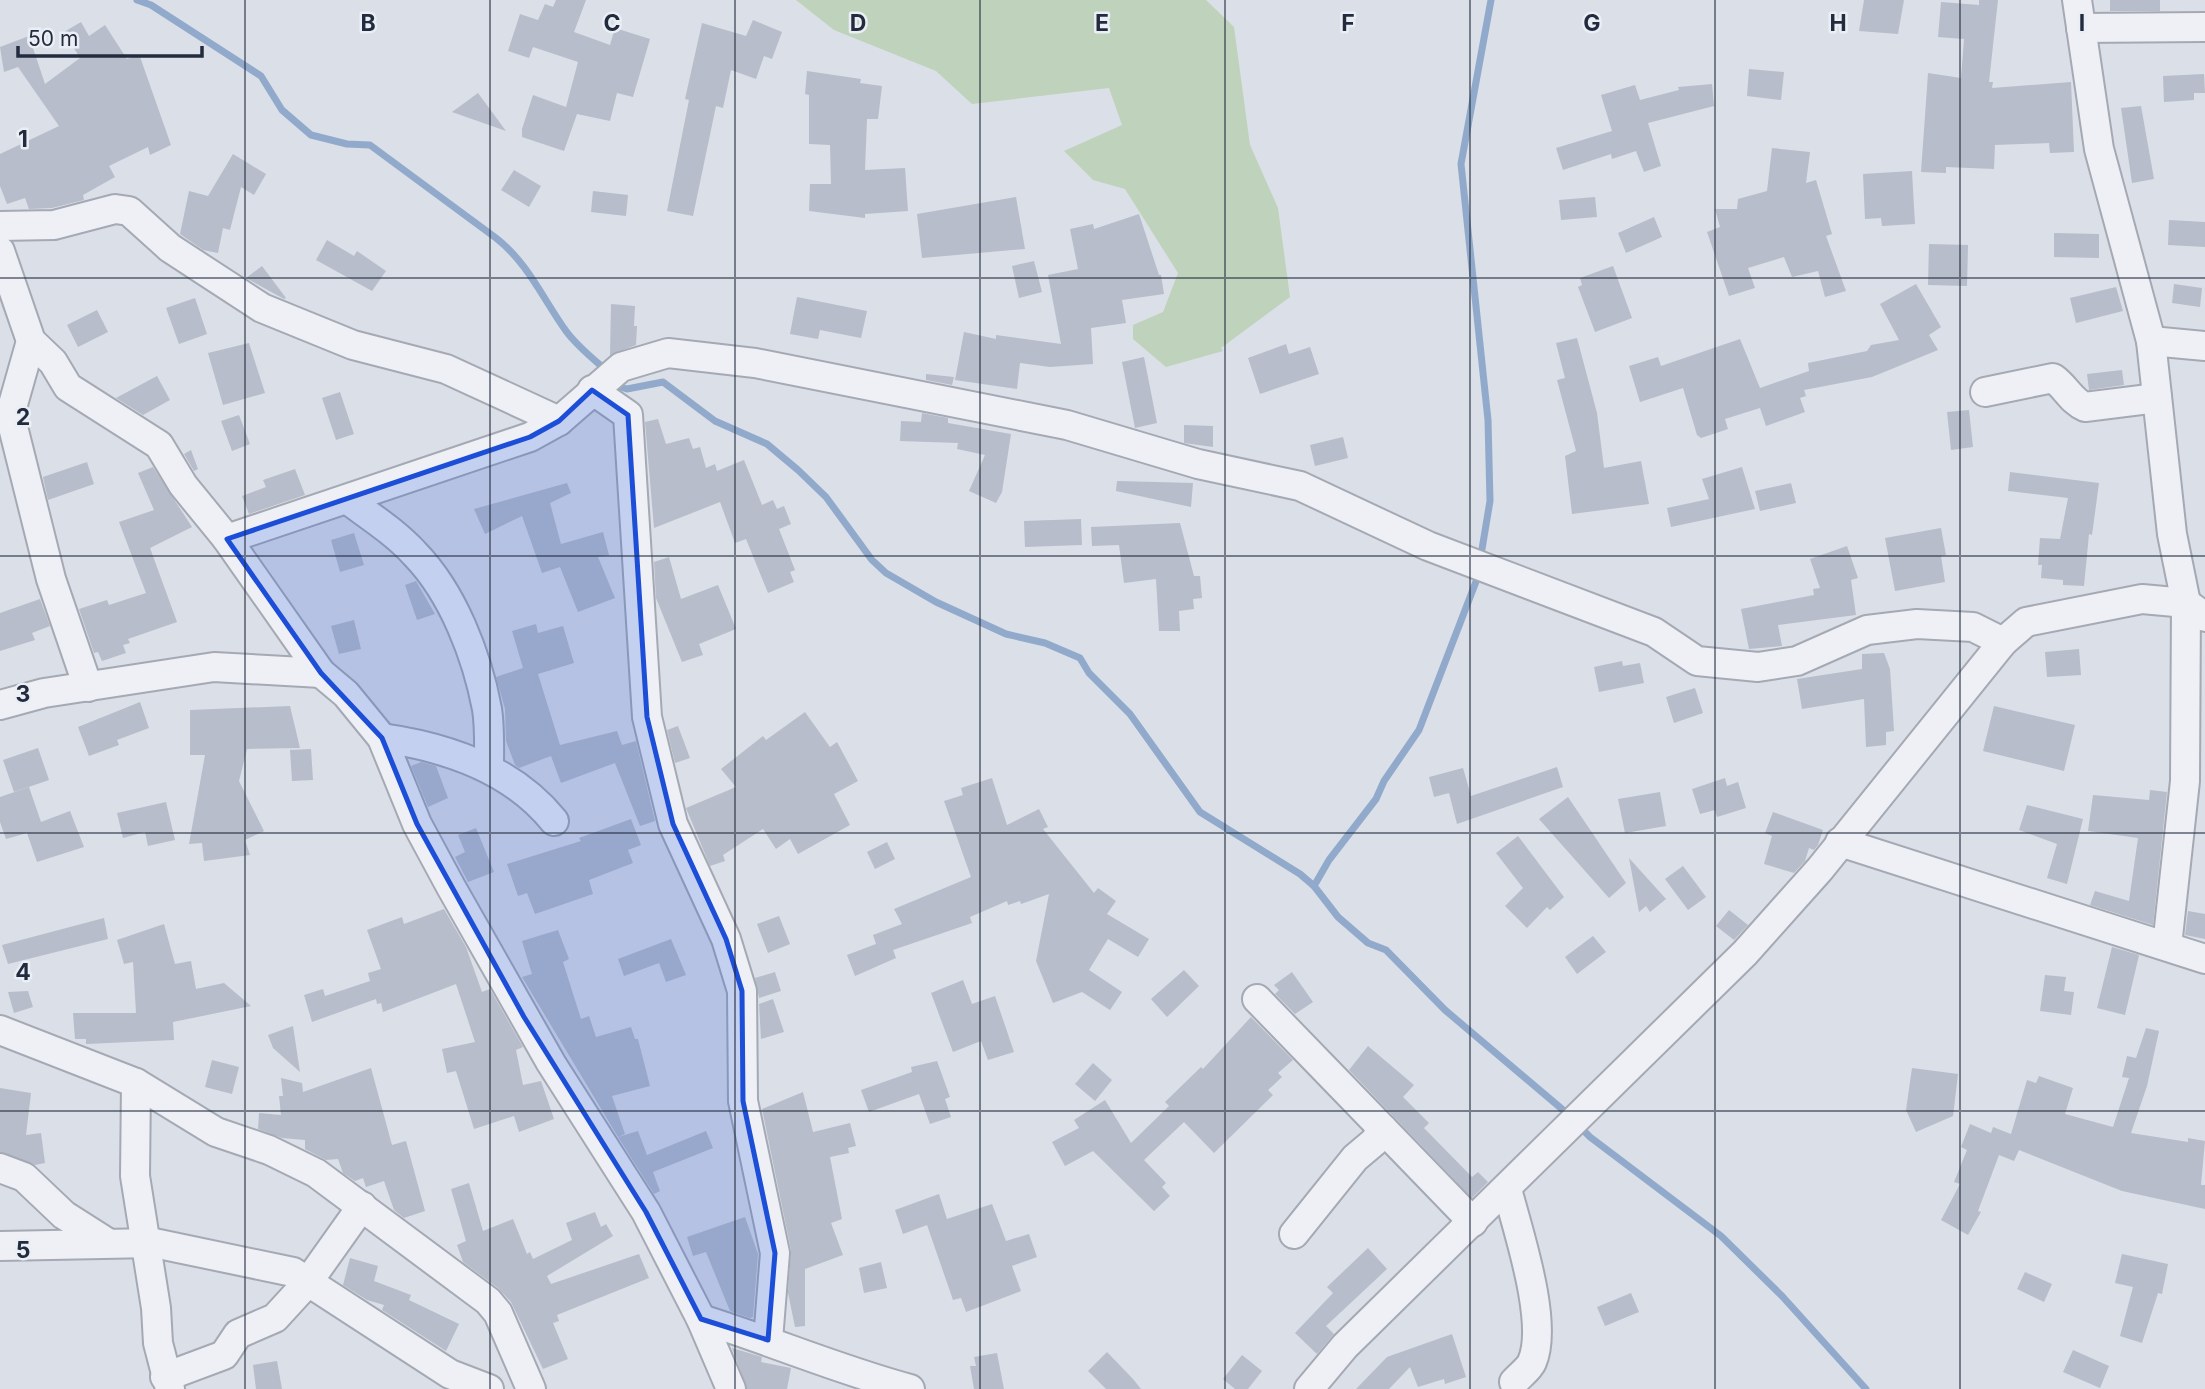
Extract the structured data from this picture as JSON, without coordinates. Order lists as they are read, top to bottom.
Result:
{
  "scale_bar": "50 m",
  "grid": {
    "columns": [
      "B",
      "C",
      "D",
      "E",
      "F",
      "G",
      "H",
      "I"
    ],
    "rows": [
      "1",
      "2",
      "3",
      "4",
      "5"
    ]
  }
}
